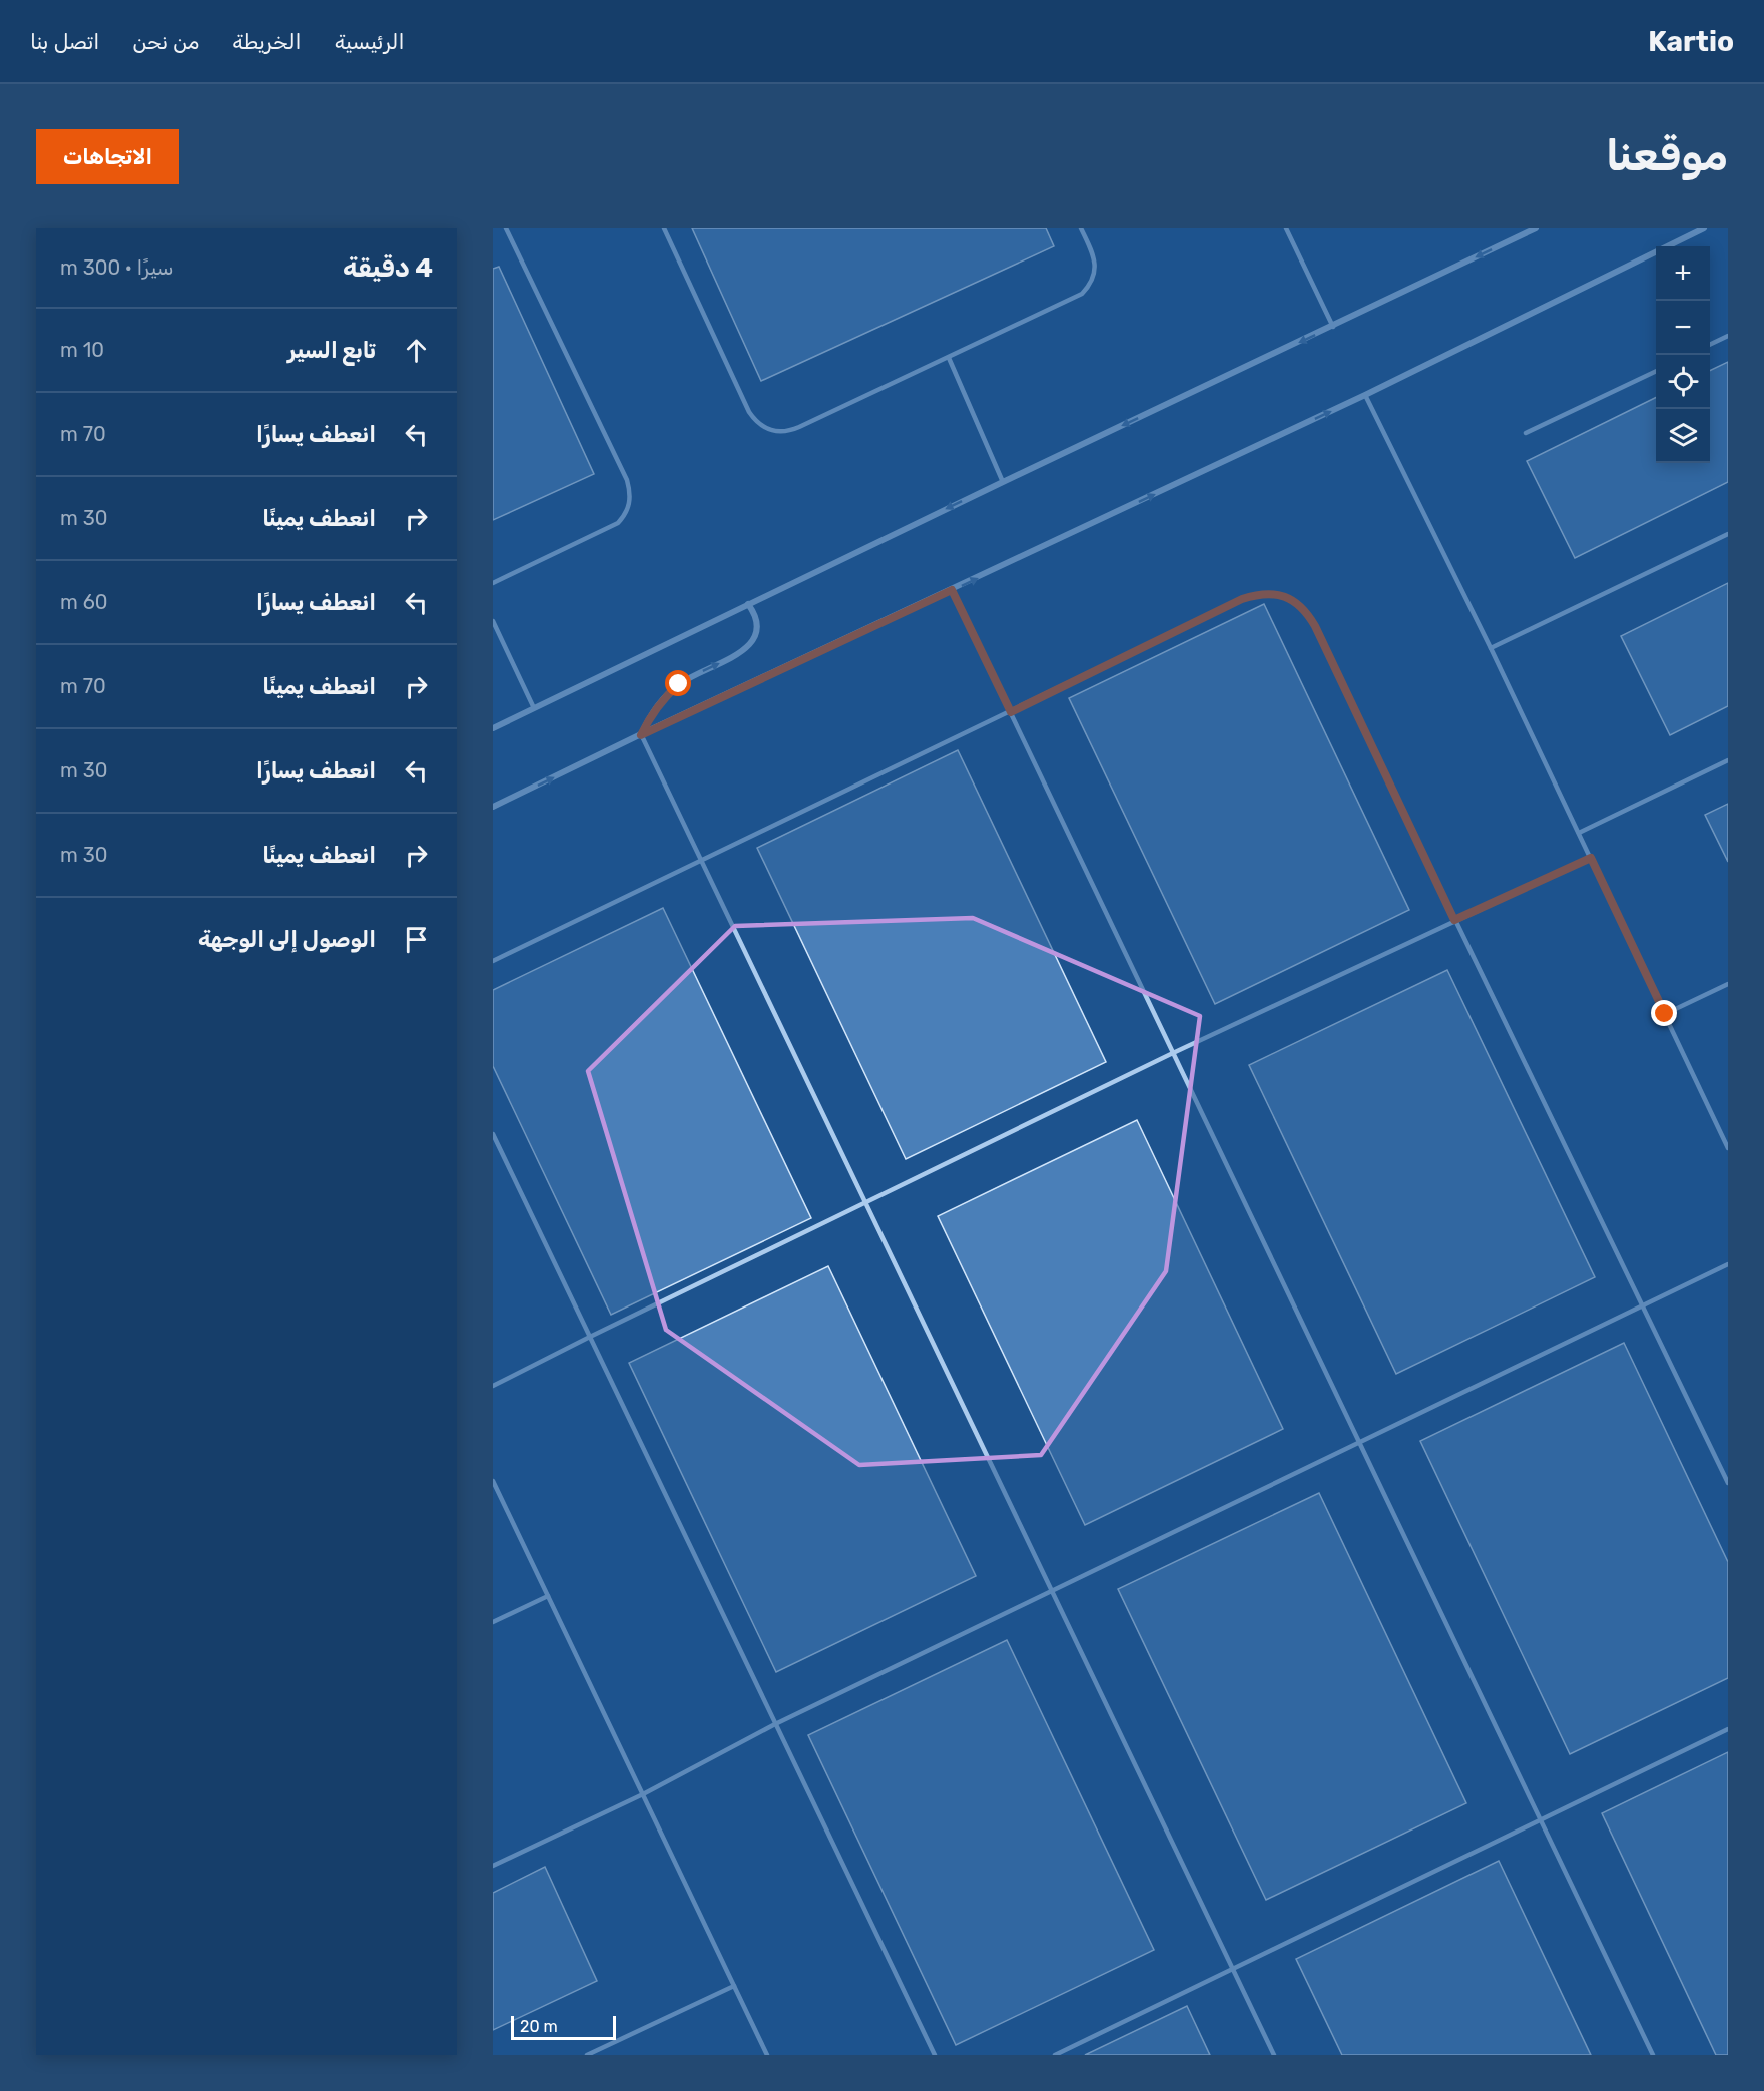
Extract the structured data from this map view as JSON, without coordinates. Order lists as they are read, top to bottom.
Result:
{
  "scale_bar": "20 m",
  "page": {
    "header": "Kartio",
    "nav": [
      "الرئيسية",
      "الخريطة",
      "من نحن",
      "اتصل بنا"
    ],
    "buttons": "الاتجاهات",
    "title": "موقعنا",
    "heading": ["4 دقيقة", "سيرًا · 300 m"],
    "map_buttons": ["+", "−"],
    "list": [
      ["تابع السير", "10 m"],
      ["انعطف يسارًا", "70 m"],
      ["انعطف يمينًا", "30 m"],
      ["انعطف يسارًا", "60 m"],
      ["انعطف يمينًا", "70 m"],
      ["انعطف يسارًا", "30 m"],
      ["انعطف يمينًا", "30 m"],
      "الوصول إلى الوجهة"
    ],
    "scale": "20 m"
  }
}
